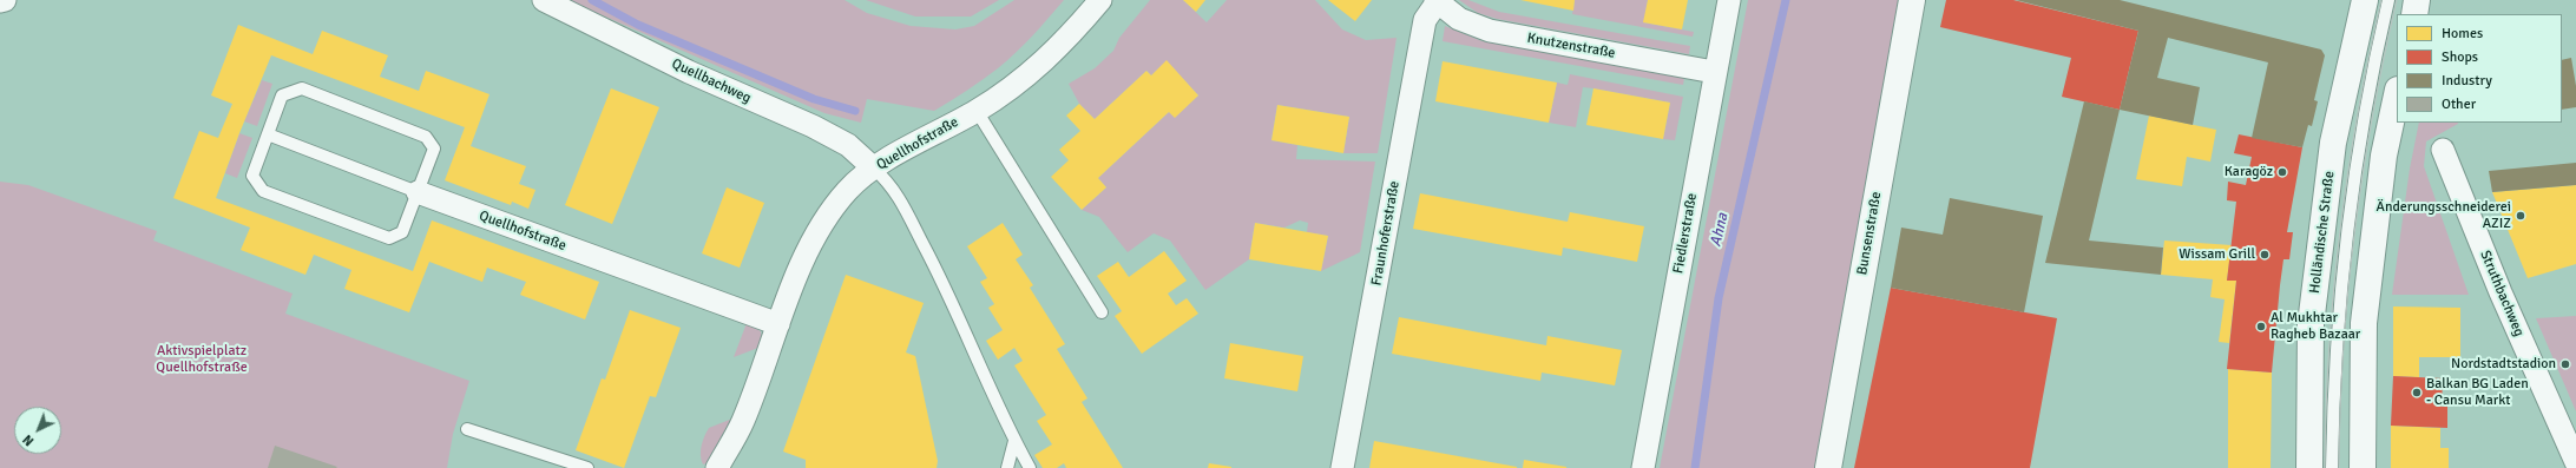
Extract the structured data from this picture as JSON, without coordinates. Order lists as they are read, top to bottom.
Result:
{
  "streets": {
    "main road": ["Holländische Straße", "Bunsenstraße"],
    "street": [
      "Knutzenstraße",
      "Quellbachweg",
      "Quellhofstraße",
      "Fraunhoferstraße",
      "Fiedlerstraße",
      "Struthbachweg"
    ]
  },
  "crossings": [
    ["Knutzenstraße", "Fraunhoferstraße"],
    ["Knutzenstraße", "Fiedlerstraße"],
    ["Quellbachweg", "Quellhofstraße"]
  ],
  "water": ["Ahna"],
  "parks": ["Aktivspielplatz Quellhofstraße"],
  "places": [
    "Karagöz",
    "Änderungsschneiderei AZIZ",
    "Wissam Grill",
    "Al Mukhtar Ragheb Bazaar",
    "Nordstadtstadion",
    "Balkan BG Laden - Cansu Markt"
  ],
  "legend": [
    "Homes",
    "Shops",
    "Industry",
    "Other"
  ],
  "north": "bottom left"
}
